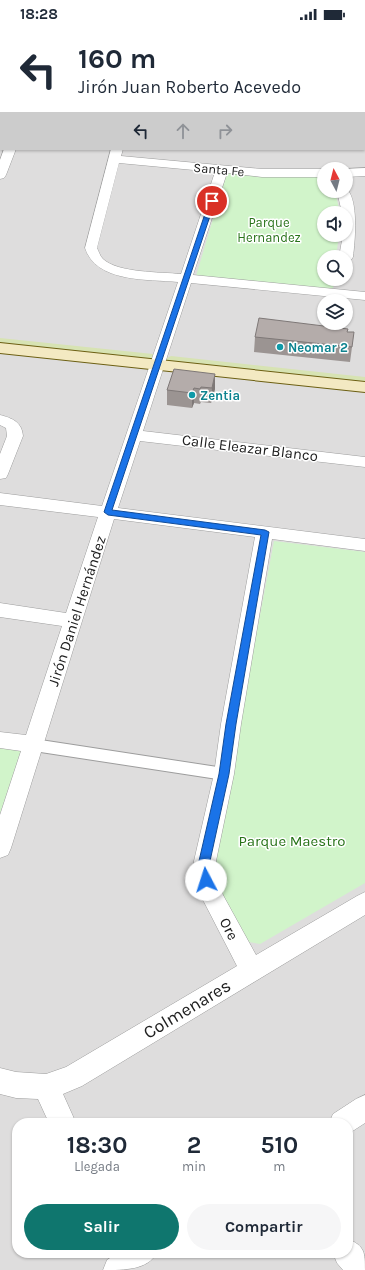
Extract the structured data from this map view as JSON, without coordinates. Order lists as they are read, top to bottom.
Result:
{
  "streets": {
    "street": [
      "Santa Fe",
      "Calle Eleazar Blanco",
      "Jirón Daniel Hernández",
      "Ore",
      "Colmenares"
    ]
  },
  "crossings": [
    ["Santa Fe", "Jirón Daniel Hernández"],
    ["Calle Eleazar Blanco", "Jirón Daniel Hernández"],
    ["Ore", "Colmenares"]
  ],
  "parks": ["Parque Hernandez", "Parque Maestro"],
  "places": ["Neomar 2", "Zentia"],
  "north": "top",
  "page": {
    "status": "18:28",
    "turn": ["160 m", "Jirón Juan Roberto Acevedo"],
    "eta": [
      "18:30",
      "Llegada",
      "2",
      "min",
      "510",
      "m"
    ],
    "buttons": ["Salir", "Compartir"]
  }
}
